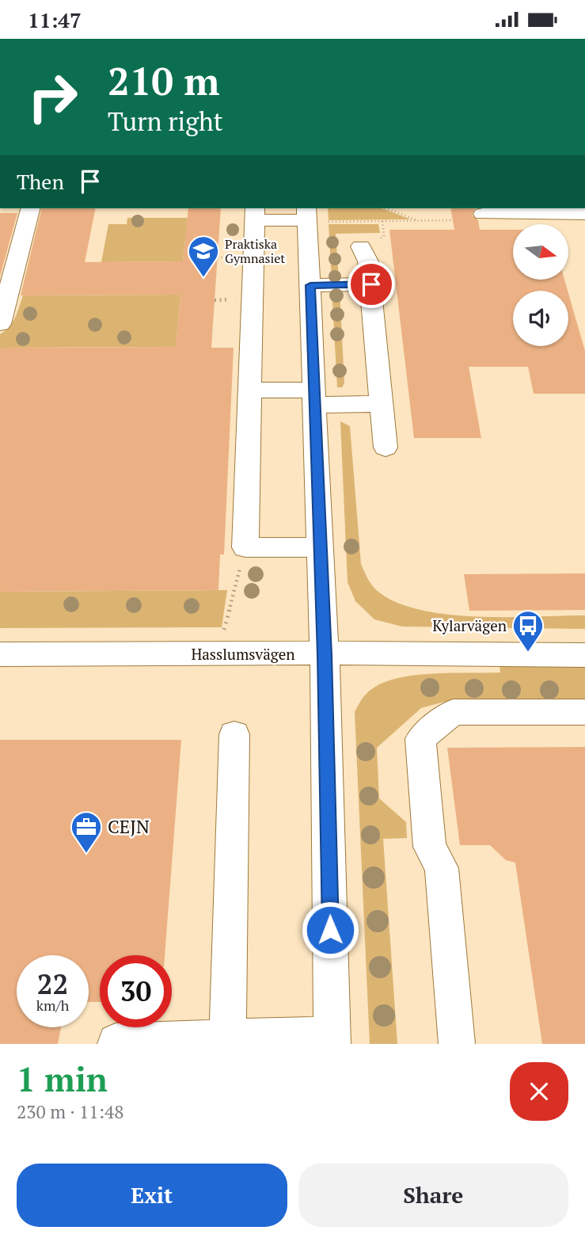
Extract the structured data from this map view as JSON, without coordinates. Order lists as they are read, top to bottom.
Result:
{
  "streets": {
    "street": ["Hasslumsvägen"]
  },
  "places": {
    "school or university": ["Praktiska Gymnasiet"],
    "bus stop": ["Kylarvägen"],
    "office": ["CEJN"]
  },
  "north": "right",
  "page": {
    "status": "11:47",
    "turn": ["210 m", "Turn right"],
    "then": "Then",
    "speed": "22 km/h",
    "limit": "30",
    "heading": ["1 min", "230 m · 11:48"],
    "buttons": ["Exit", "Share"]
  }
}
